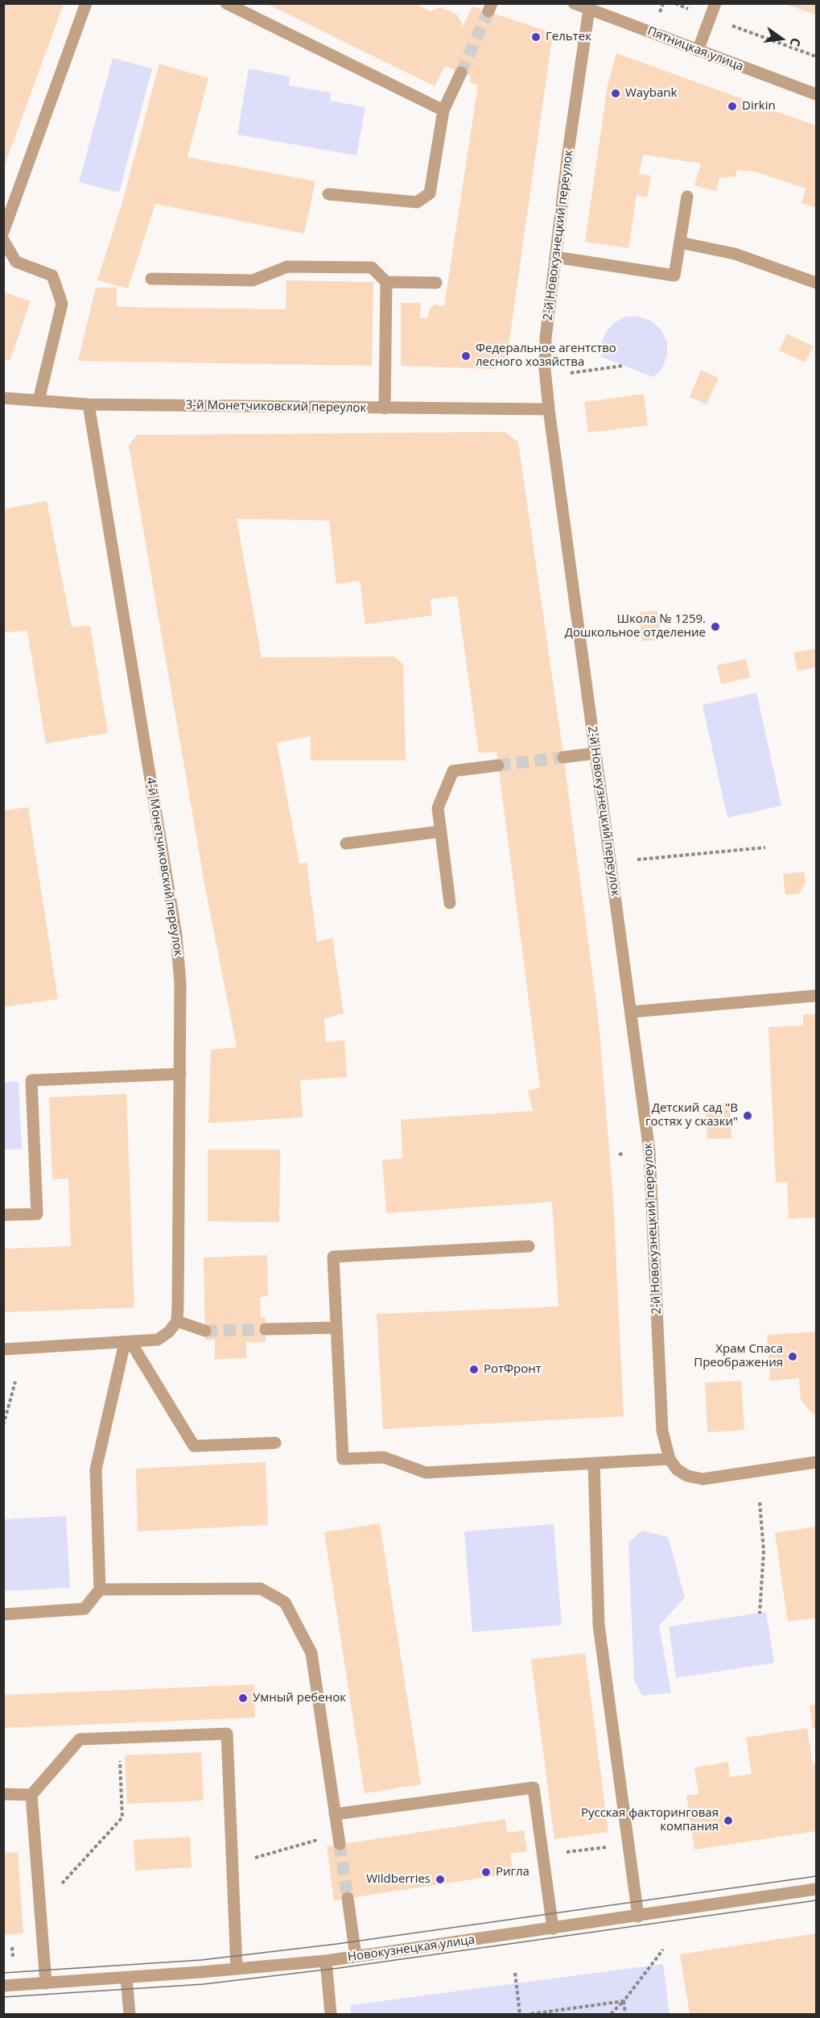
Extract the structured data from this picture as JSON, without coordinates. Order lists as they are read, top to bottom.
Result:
{
  "streets": {
    "street": [
      "Пятницкая улица",
      "2-й Новокузнецкий переулок",
      "3-й Монетчиковский переулок",
      "4-й Монетчиковский переулок",
      "Новокузнецкая улица"
    ]
  },
  "crossings": [
    ["Пятницкая улица", "2-й Новокузнецкий переулок"],
    ["2-й Новокузнецкий переулок", "3-й Монетчиковский переулок"],
    ["3-й Монетчиковский переулок", "4-й Монетчиковский переулок"]
  ],
  "places": [
    "Гельтек",
    "Waybank",
    "Dirkin",
    "Федеральное агентство лесного хозяйства",
    "Школа № 1259. Дошкольное отделение",
    "Детский сад \"В гостях у сказки\"",
    "Храм Спаса Преображения",
    "РотФронт",
    "Умный ребенок",
    "Русская факторинговая компания",
    "Ригла",
    "Wildberries"
  ],
  "north": "right"
}
